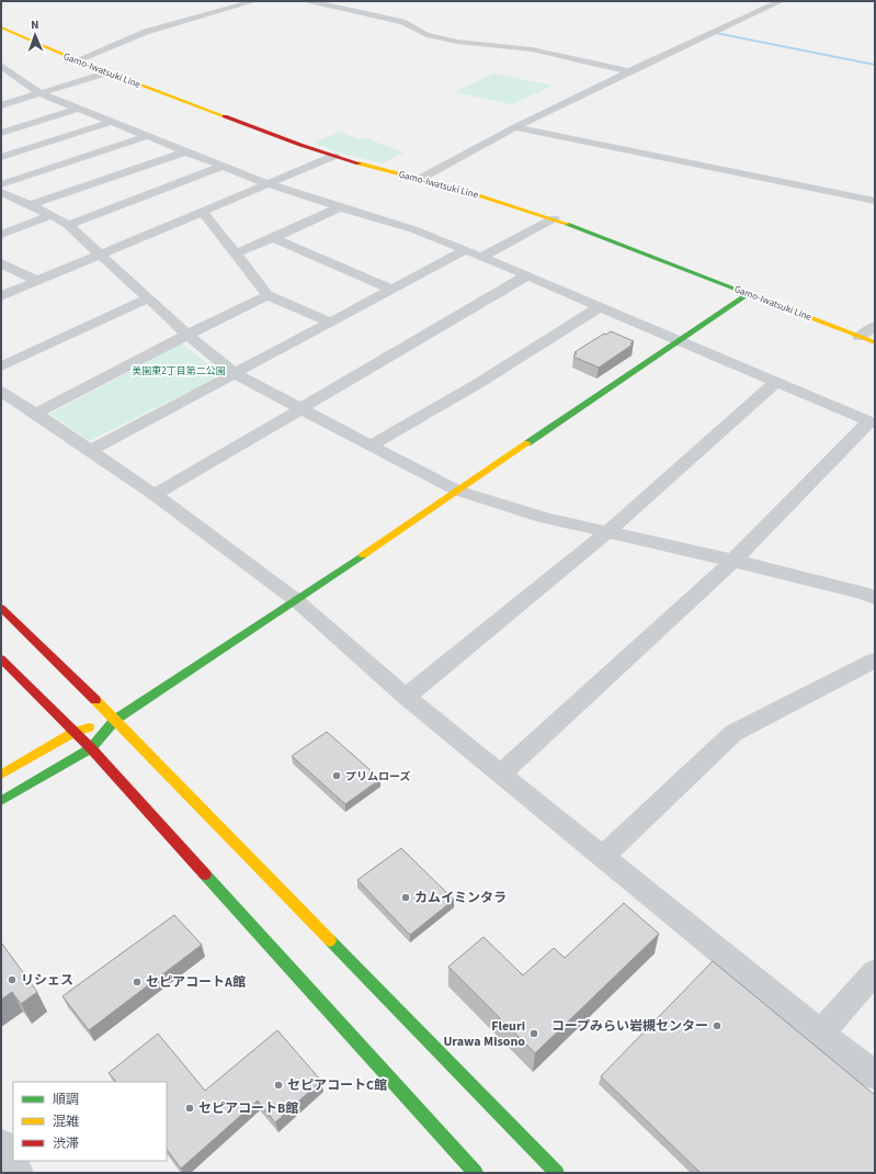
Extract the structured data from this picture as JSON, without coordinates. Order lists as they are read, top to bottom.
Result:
{
  "streets": {
    "street": ["Gamo-Iwatsuki Line"]
  },
  "parks": ["美園東2丁目第二公園"],
  "places": [
    "プリムローズ",
    "カムイミンタラ",
    "リシェス",
    "セピアコートA館",
    "コープみらい岩槻センター",
    "Fleuri Urawa Misono",
    "セピアコートC館",
    "セピアコートB館"
  ],
  "legend": ["順調", "混雑", "渋滞"],
  "north": "top"
}
